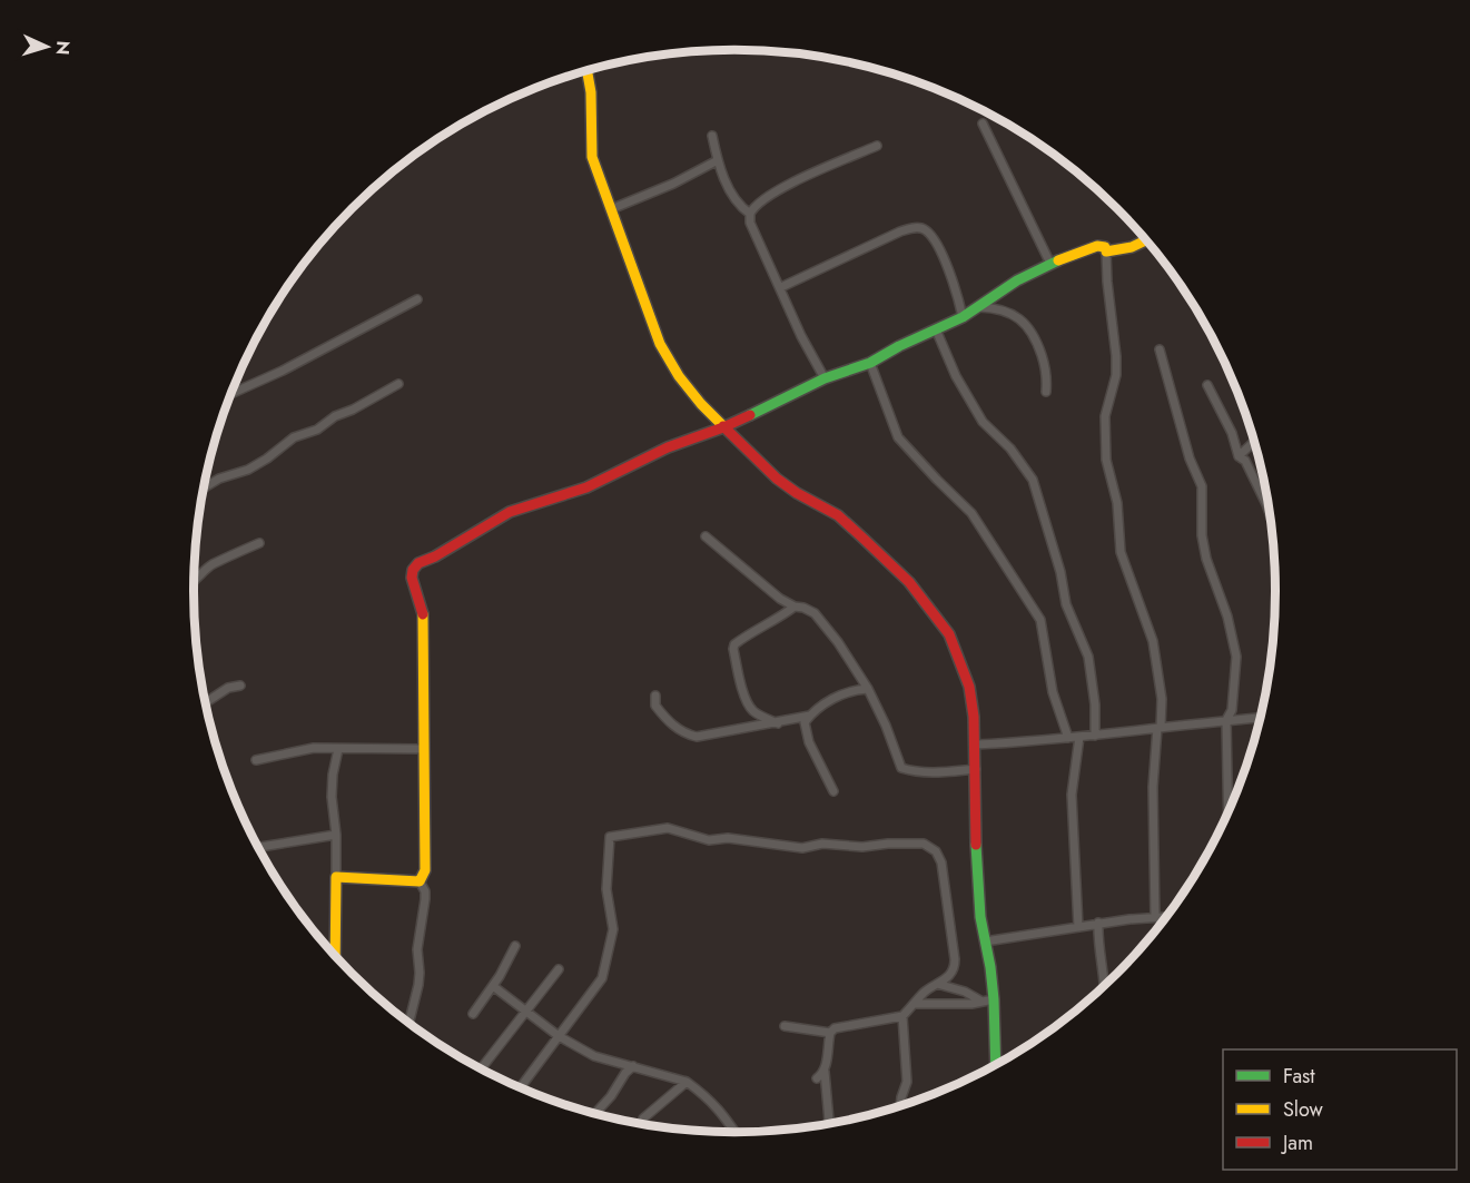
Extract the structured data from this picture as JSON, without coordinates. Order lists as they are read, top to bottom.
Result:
{
  "legend": ["Fast", "Slow", "Jam"],
  "north": "right"
}
